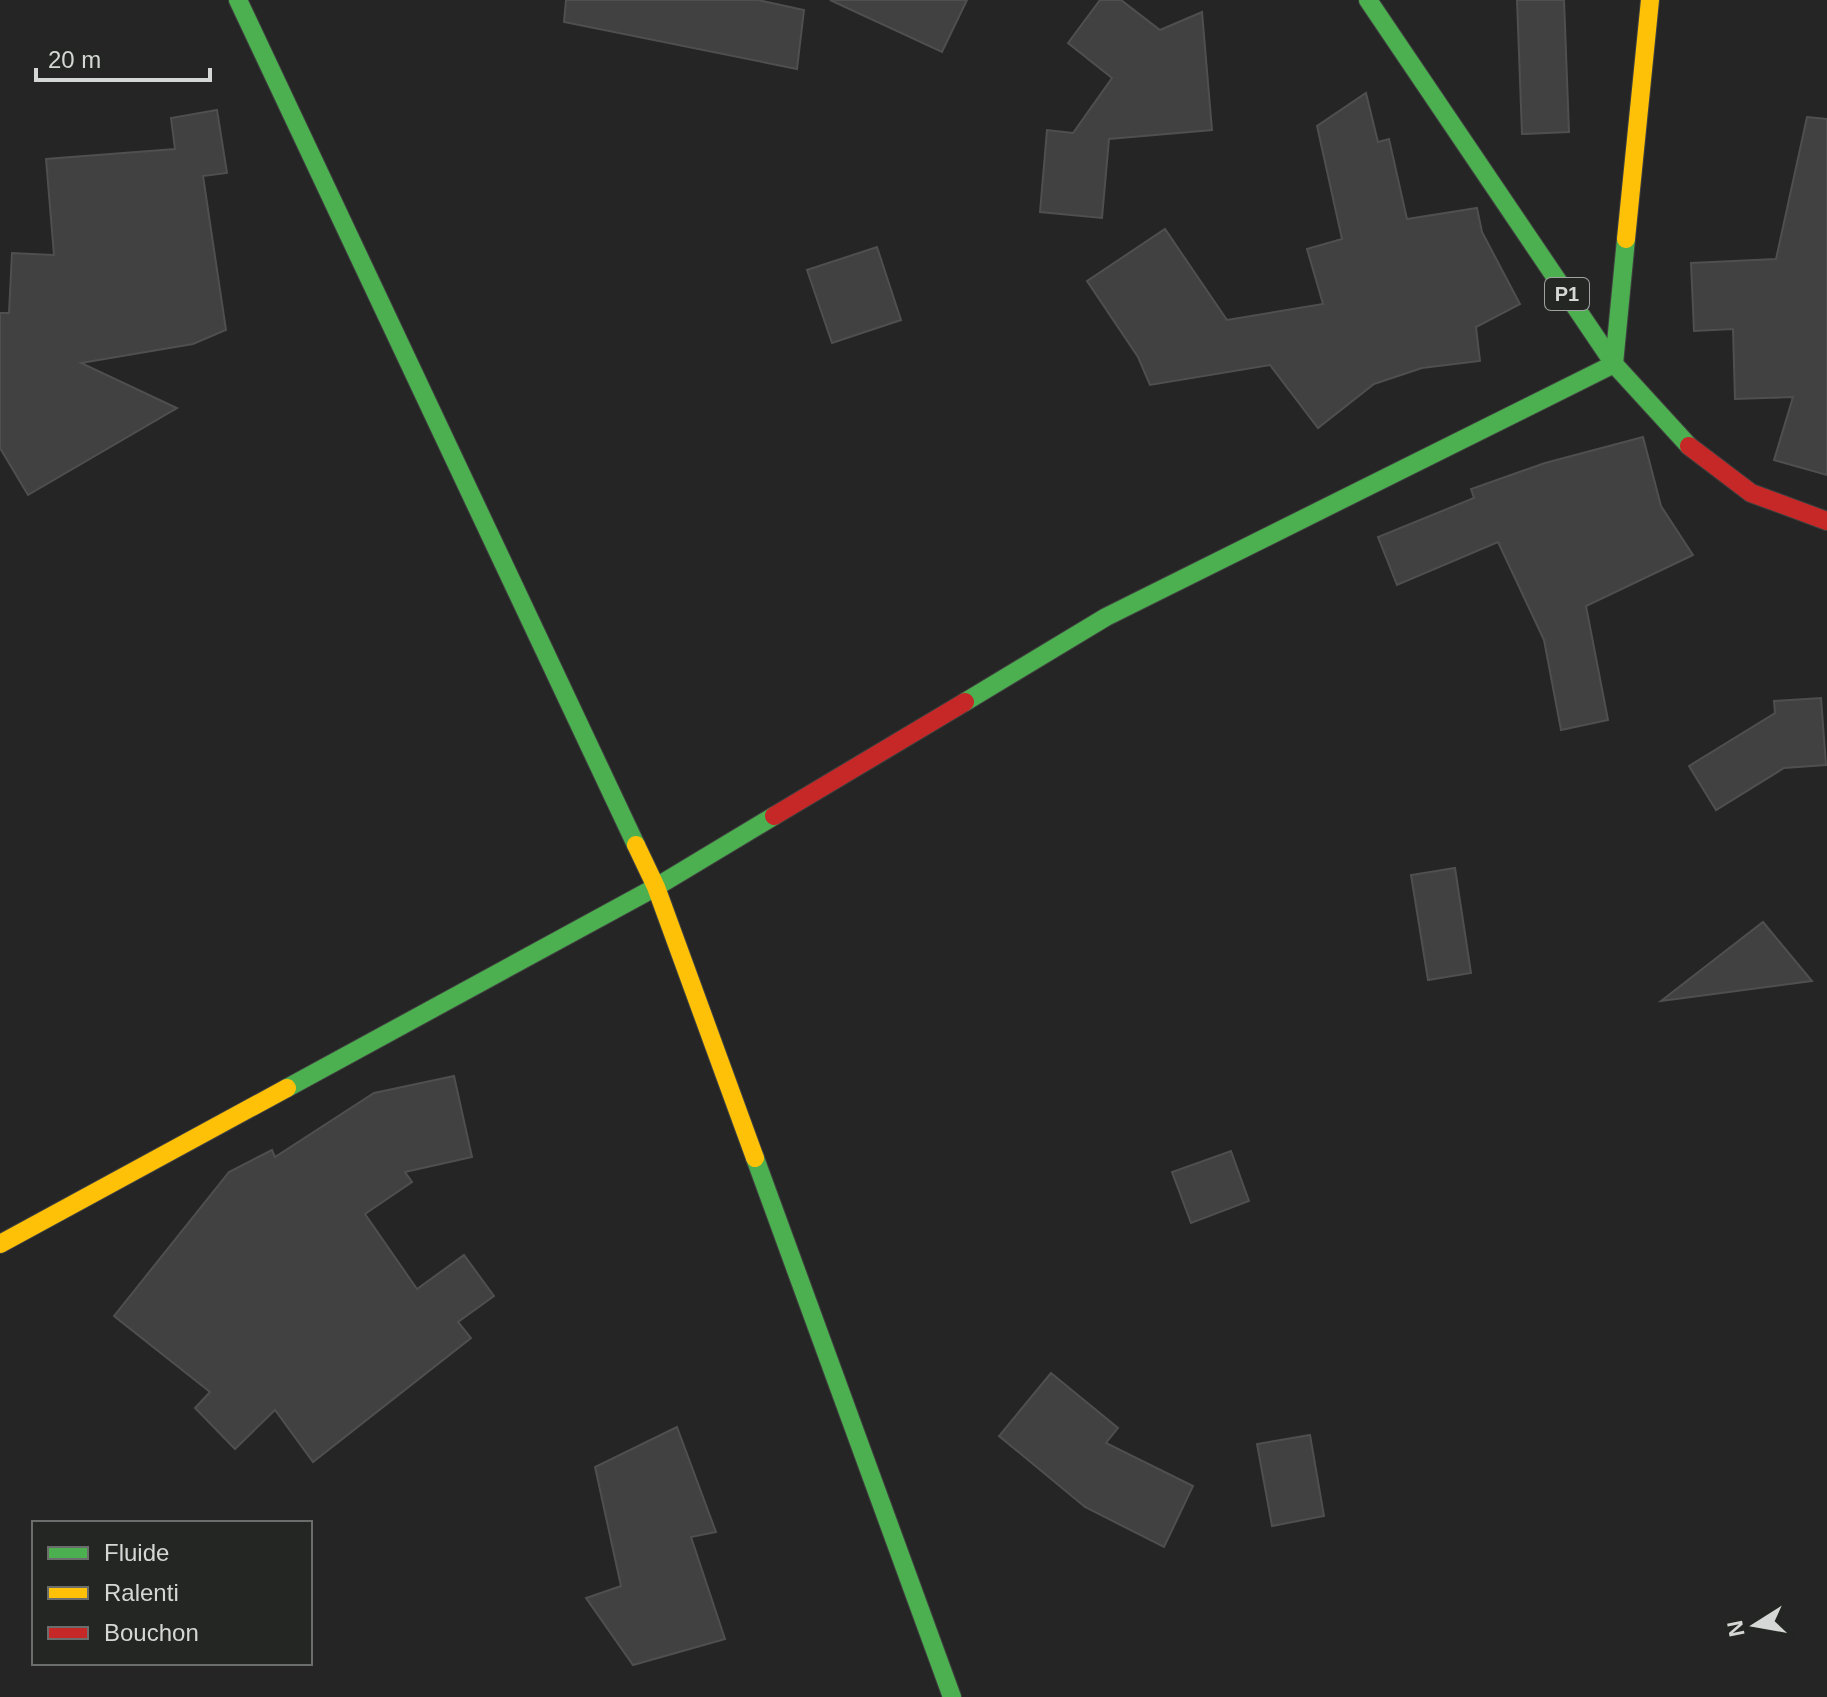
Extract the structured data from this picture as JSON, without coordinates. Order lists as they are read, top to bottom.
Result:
{
  "streets": {
    "street": ["P1"]
  },
  "legend": ["Fluide", "Ralenti", "Bouchon"],
  "scale_bar": "20 m",
  "north": "left"
}
